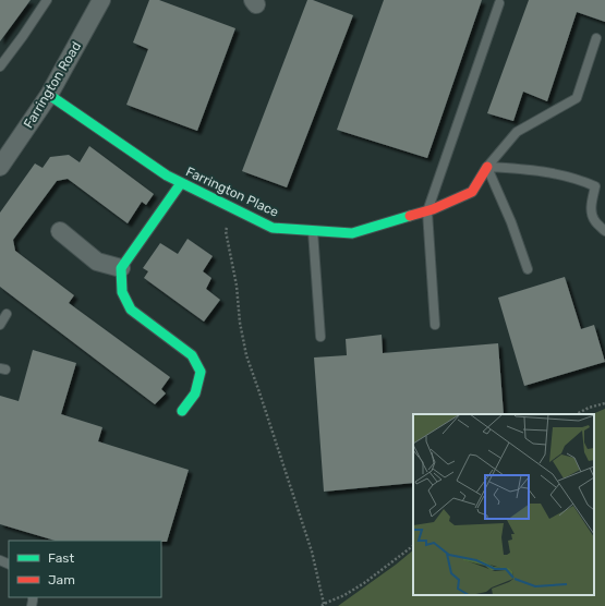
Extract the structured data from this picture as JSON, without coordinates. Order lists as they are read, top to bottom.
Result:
{
  "streets": {
    "street": ["Farrington Road", "Farrington Place"]
  },
  "crossings": [
    ["Farrington Road", "Farrington Place"]
  ],
  "legend": ["Fast", "Jam"]
}
